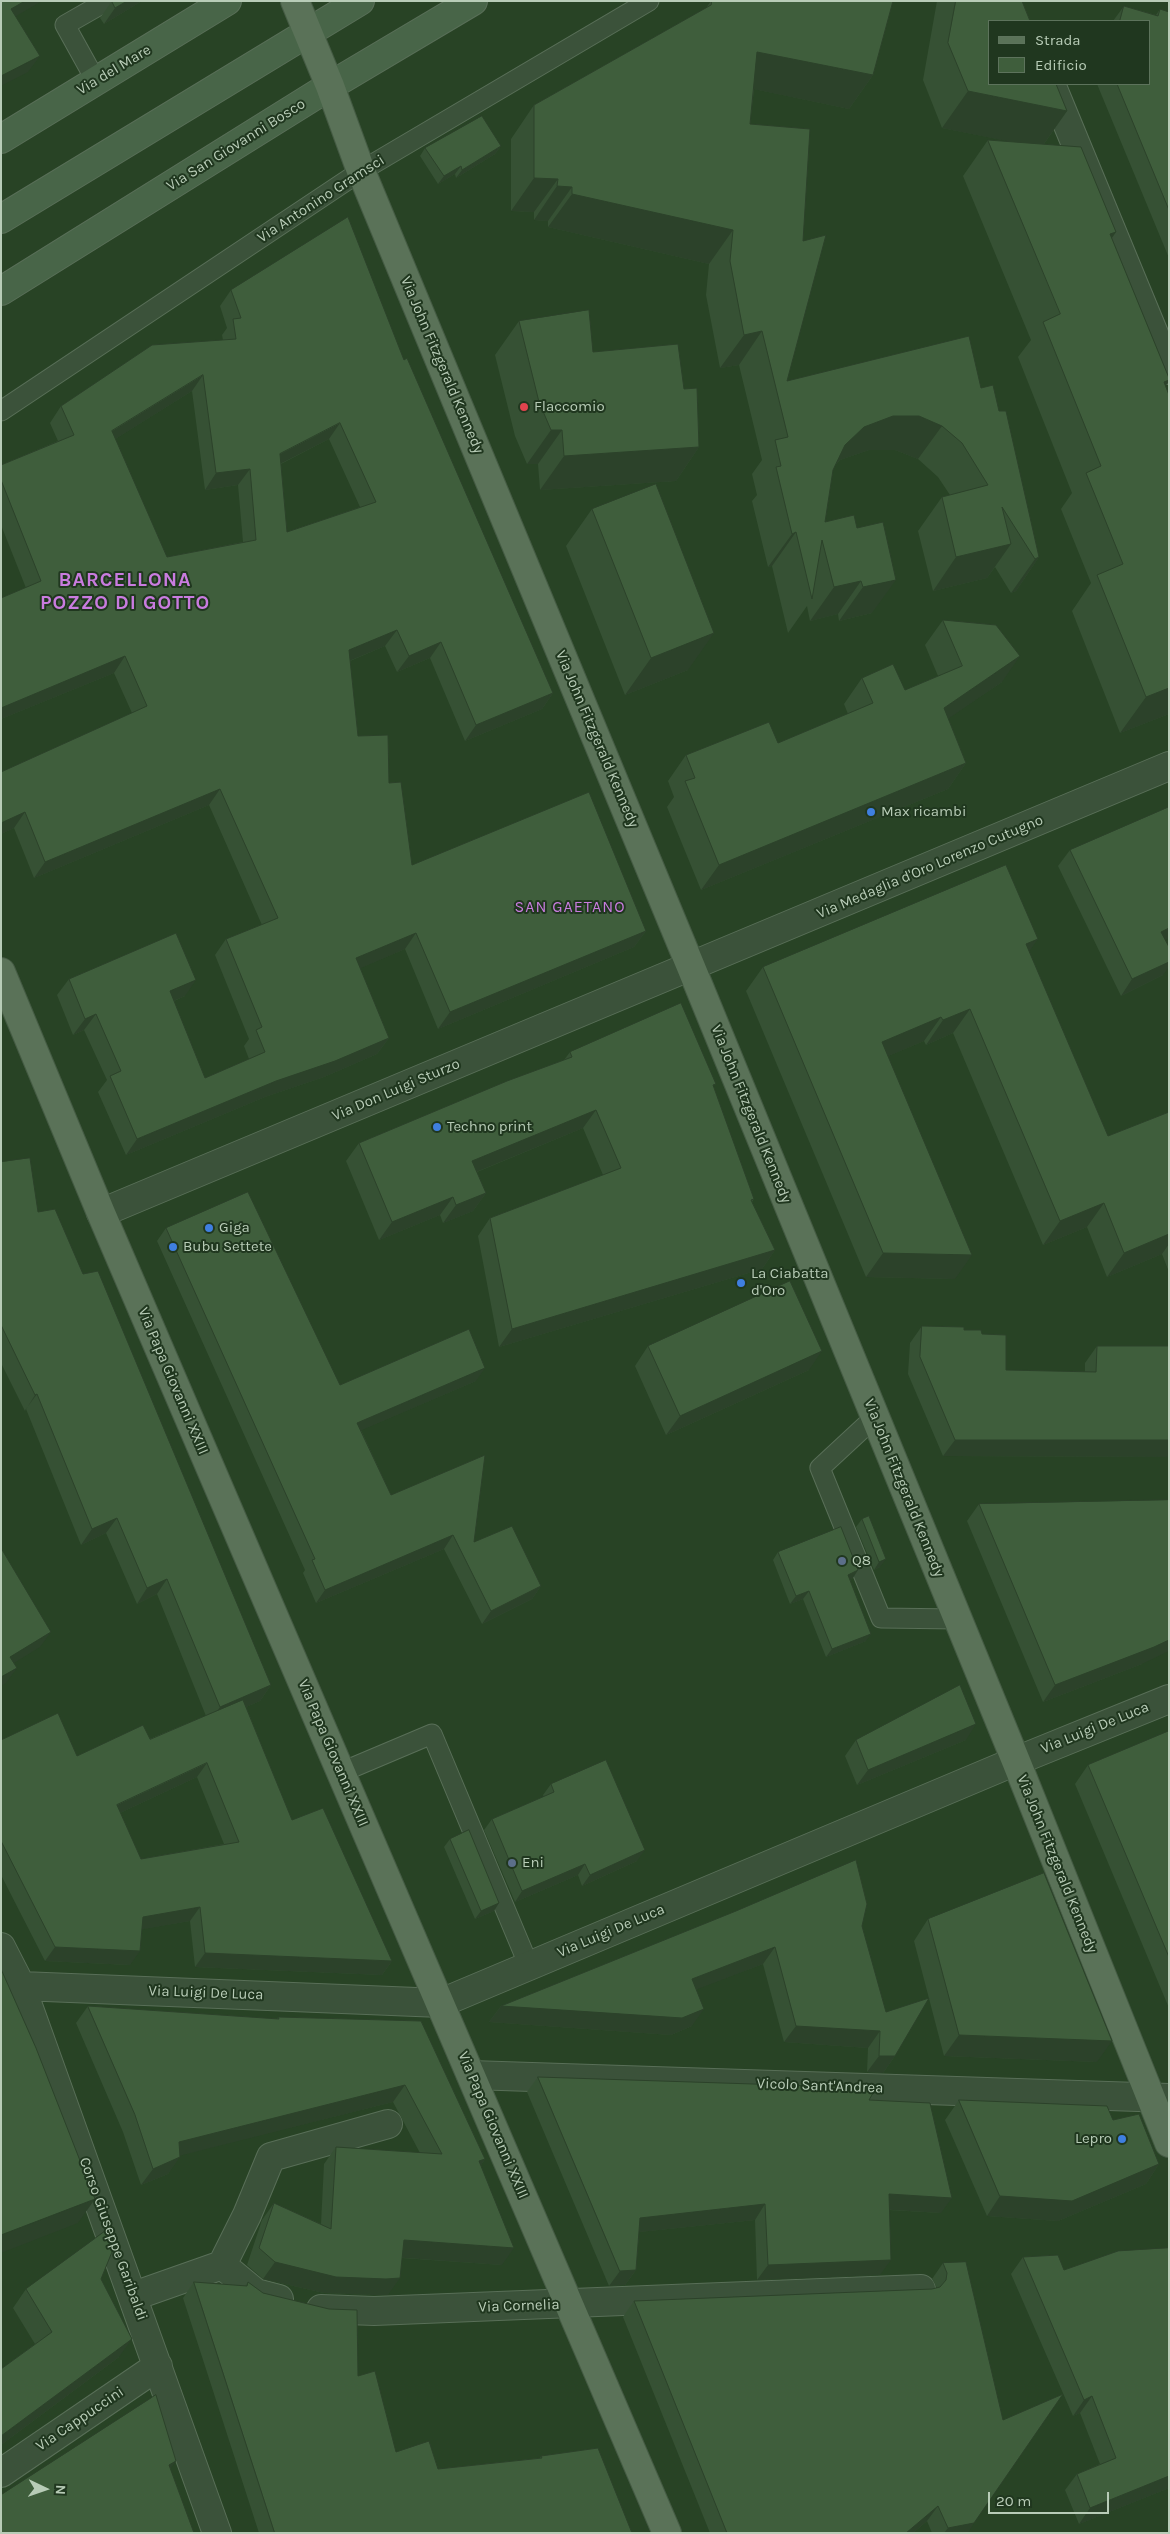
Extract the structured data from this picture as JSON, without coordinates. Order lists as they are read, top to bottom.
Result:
{
  "streets": {
    "main road": ["Via John Fitzgerald Kennedy", "Via Papa Giovanni XXIII"],
    "street": [
      "Via del Mare",
      "Via San Giovanni Bosco",
      "Via Medaglia d'Oro Lorenzo Cutugno",
      "Via Don Luigi Sturzo",
      "Via Luigi De Luca",
      "Vicolo Sant'Andrea",
      "Corso Giuseppe Garibaldi",
      "Via Cornelia",
      "Via Cappuccini"
    ],
    "lane": ["Via Antonino Gramsci"]
  },
  "crossings": [
    ["Via San Giovanni Bosco", "Via John Fitzgerald Kennedy"],
    ["Via Antonino Gramsci", "Via John Fitzgerald Kennedy"],
    ["Via John Fitzgerald Kennedy", "Via Medaglia d'Oro Lorenzo Cutugno"],
    ["Via John Fitzgerald Kennedy", "Via Don Luigi Sturzo"],
    ["Via John Fitzgerald Kennedy", "Via Luigi De Luca"],
    ["Via John Fitzgerald Kennedy", "Vicolo Sant'Andrea"],
    ["Via Medaglia d'Oro Lorenzo Cutugno", "Via Don Luigi Sturzo"],
    ["Via Don Luigi Sturzo", "Via Papa Giovanni XXIII"],
    ["Via Papa Giovanni XXIII", "Via Luigi De Luca"],
    ["Via Papa Giovanni XXIII", "Vicolo Sant'Andrea"],
    ["Via Papa Giovanni XXIII", "Via Cornelia"],
    ["Via Luigi De Luca", "Corso Giuseppe Garibaldi"],
    ["Corso Giuseppe Garibaldi", "Via Cappuccini"]
  ],
  "districts": ["BARCELLONA POZZO DI GOTTO", "SAN GAETANO"],
  "places": [
    "Flaccomio",
    "Max ricambi",
    "Techno print",
    "Giga",
    "Bubu Settete",
    "La Ciabatta d'Oro",
    "Q8",
    "Eni",
    "Lepro"
  ],
  "legend": ["Strada", "Edificio"],
  "scale_bar": "20 m",
  "north": "right"
}
